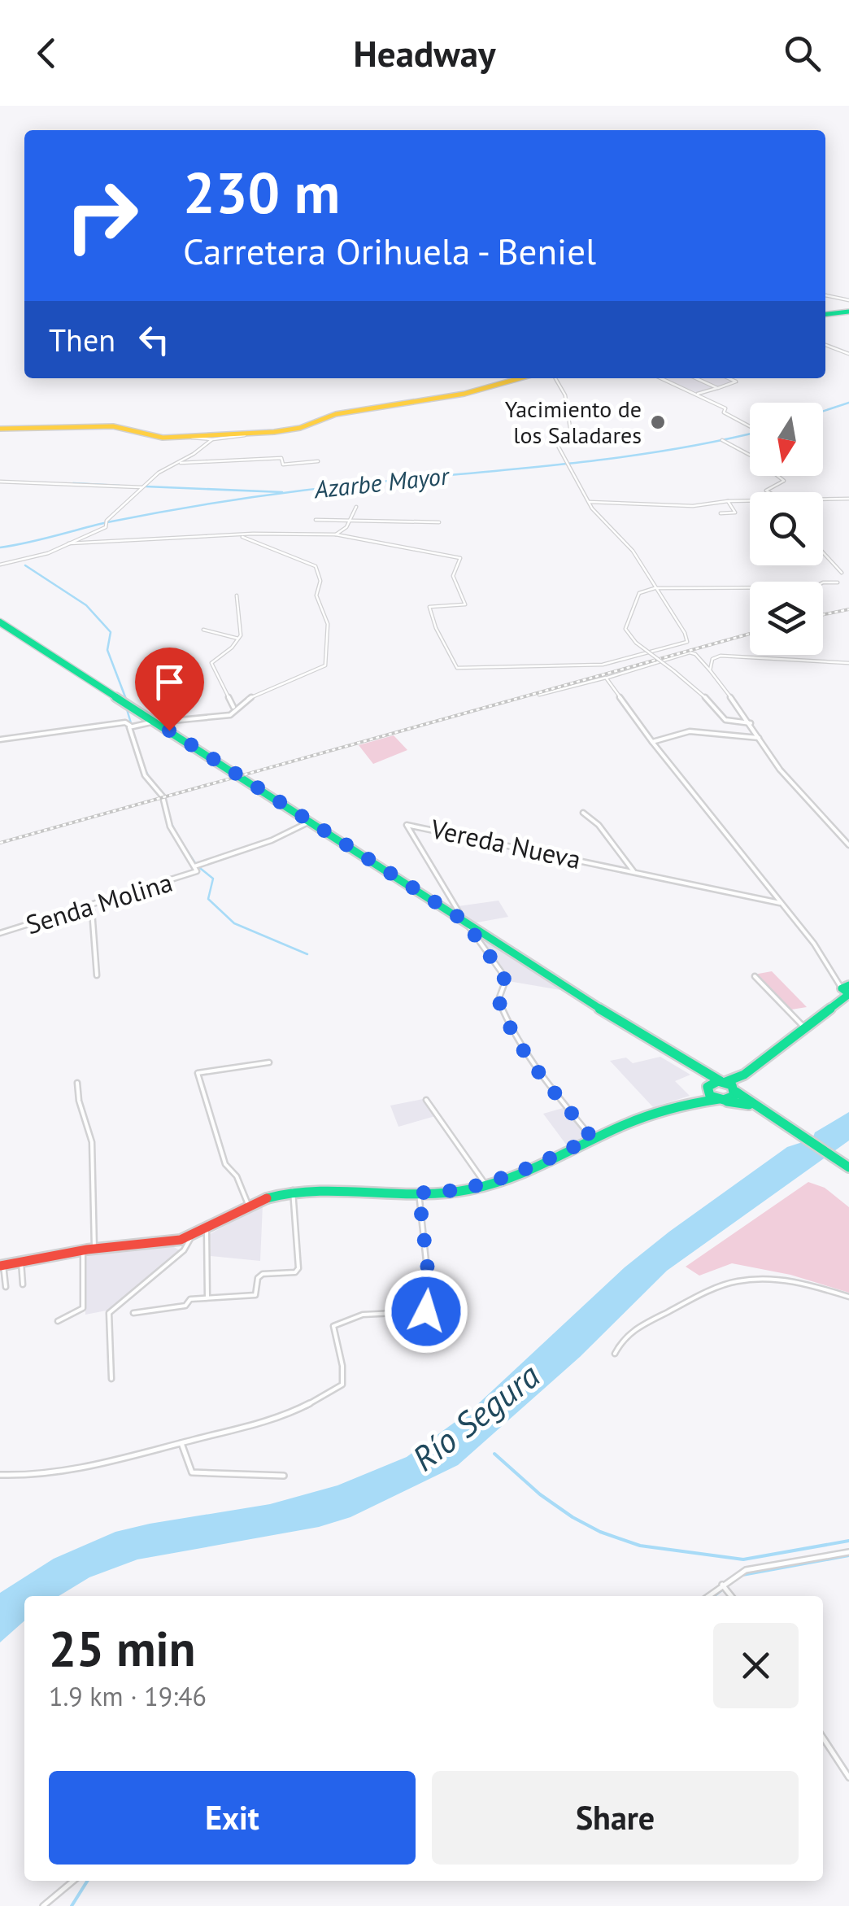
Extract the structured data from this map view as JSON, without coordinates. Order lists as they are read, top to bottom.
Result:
{
  "streets": {
    "street": ["Vereda Nueva", "Senda Molina"]
  },
  "water": ["Azarbe Mayor", "Río Segura"],
  "places": ["Yacimiento de los Saladares"],
  "north": "bottom",
  "page": {
    "header": "Headway",
    "turn": ["230 m", "Carretera Orihuela - Beniel"],
    "then": "Then",
    "heading": ["25 min", "1.9 km · 19:46"],
    "buttons": ["Exit", "Share"]
  }
}
